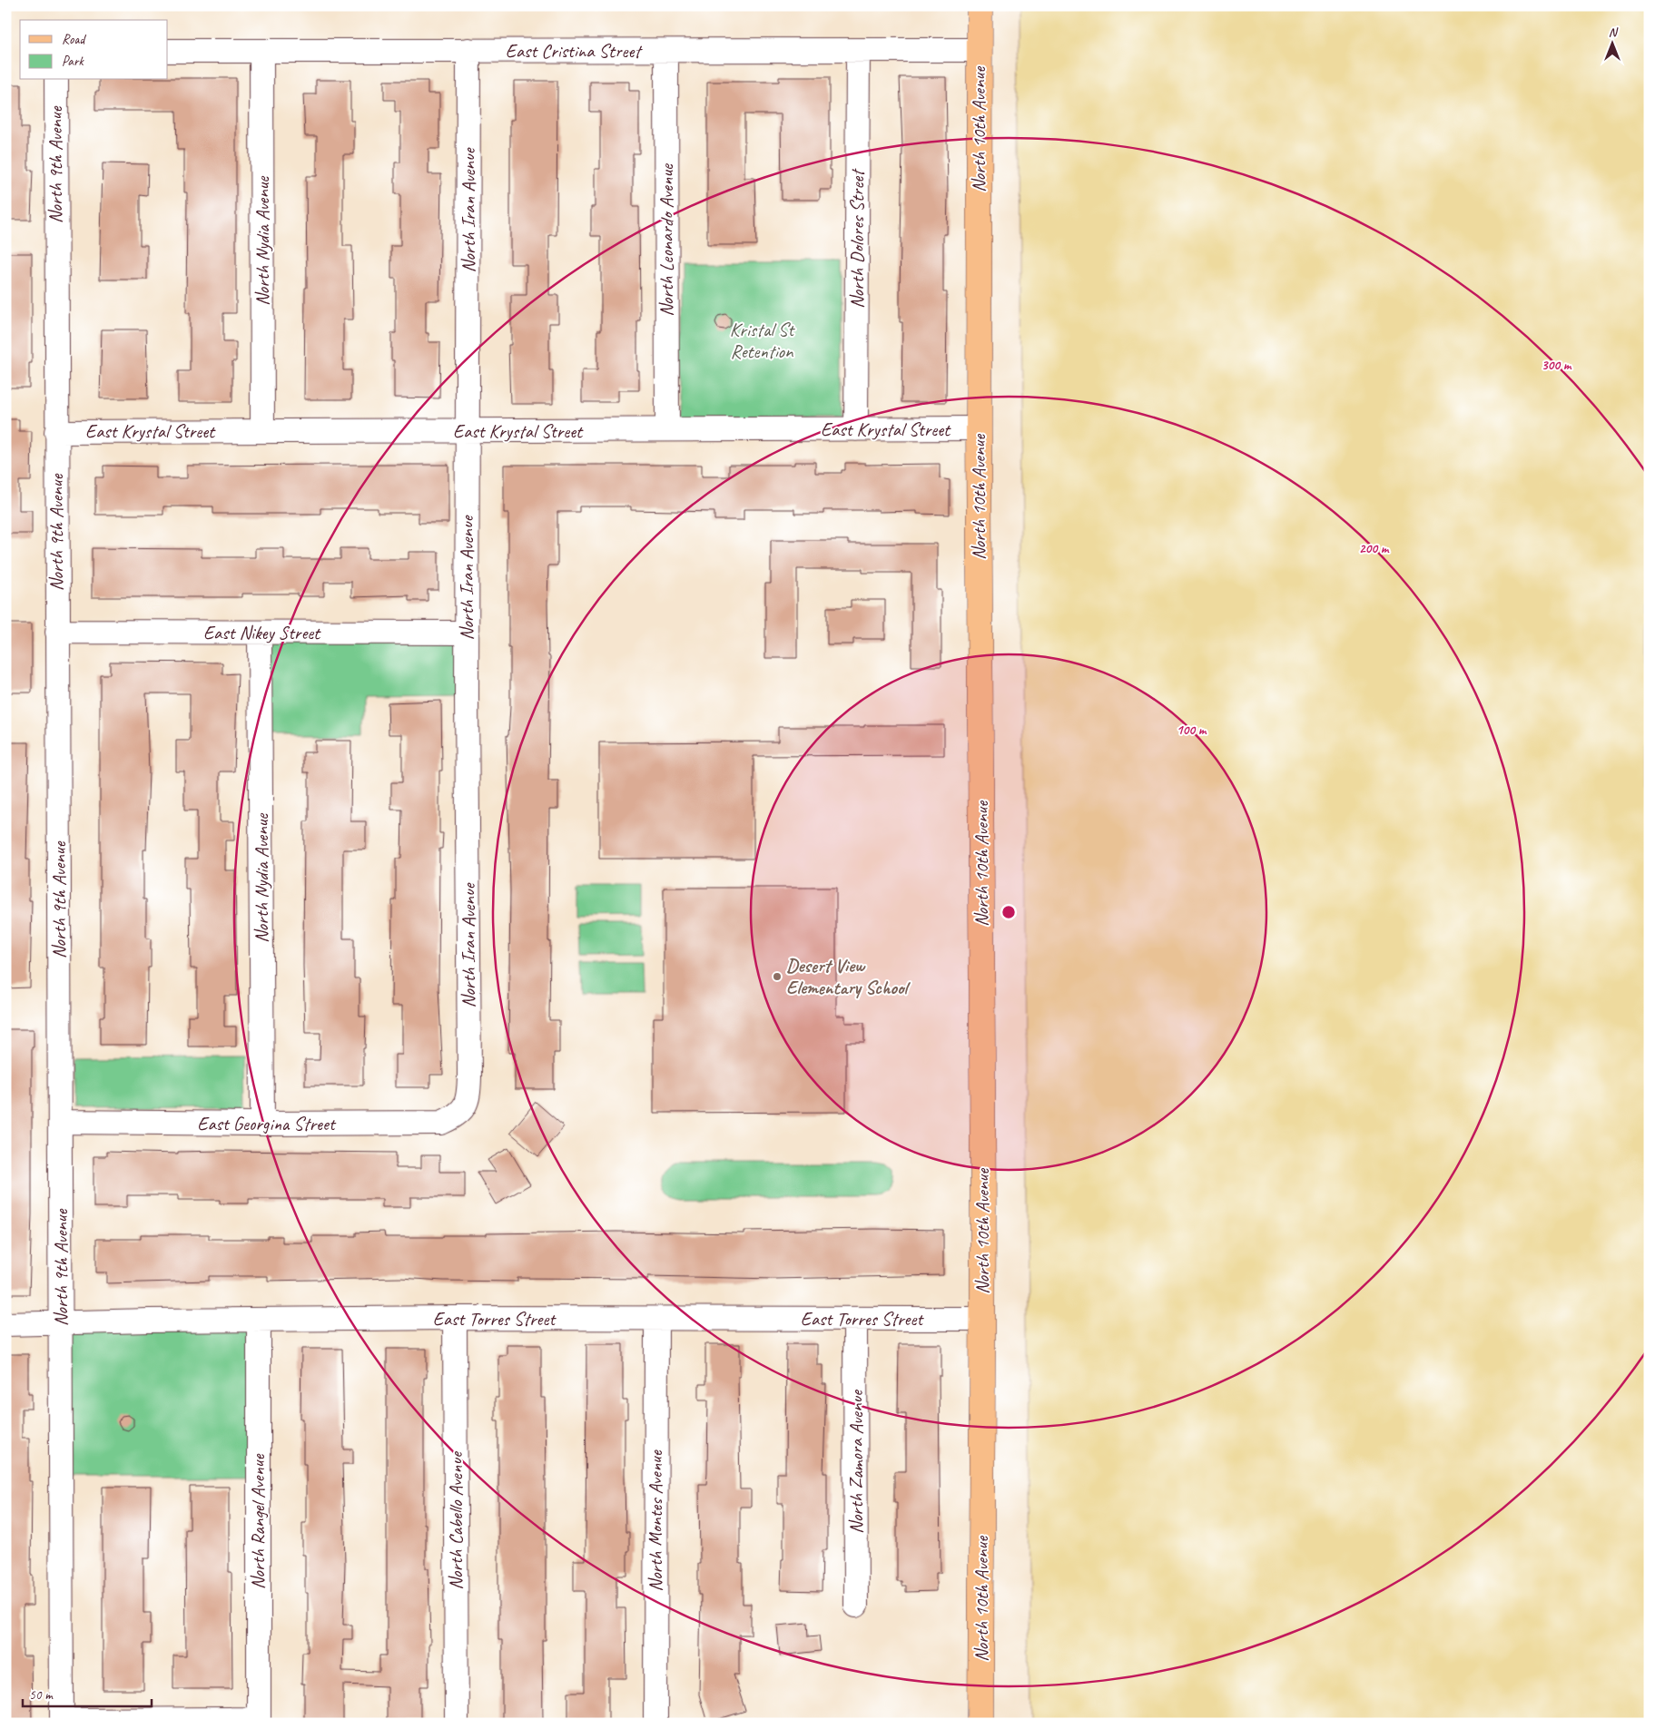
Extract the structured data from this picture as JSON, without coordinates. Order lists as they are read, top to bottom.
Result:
{
  "streets": {
    "main road": ["North 10th Avenue"],
    "street": [
      "East Cristina Street",
      "North 9th Avenue",
      "North Iran Avenue",
      "North Dolores Street",
      "North Leonardo Avenue",
      "North Nydia Avenue",
      "East Krystal Street",
      "East Nikey Street",
      "East Georgina Street",
      "East Torres Street",
      "North Zamora Avenue",
      "North Cabello Avenue",
      "North Montes Avenue",
      "North Rangel Avenue"
    ]
  },
  "crossings": [
    ["East Cristina Street", "North 10th Avenue"],
    ["East Cristina Street", "North Iran Avenue"],
    ["East Cristina Street", "North Dolores Street"],
    ["East Cristina Street", "North Leonardo Avenue"],
    ["East Cristina Street", "North Nydia Avenue"],
    ["North 10th Avenue", "East Krystal Street"],
    ["North 10th Avenue", "East Torres Street"],
    ["North 9th Avenue", "East Krystal Street"],
    ["North 9th Avenue", "East Nikey Street"],
    ["North 9th Avenue", "East Georgina Street"],
    ["North 9th Avenue", "East Torres Street"],
    ["North Iran Avenue", "East Krystal Street"],
    ["North Iran Avenue", "East Nikey Street"],
    ["North Iran Avenue", "East Georgina Street"],
    ["North Dolores Street", "East Krystal Street"],
    ["North Leonardo Avenue", "East Krystal Street"],
    ["North Nydia Avenue", "East Krystal Street"],
    ["North Nydia Avenue", "East Nikey Street"],
    ["North Nydia Avenue", "East Georgina Street"],
    ["East Torres Street", "North Zamora Avenue"],
    ["East Torres Street", "North Cabello Avenue"],
    ["East Torres Street", "North Montes Avenue"],
    ["East Torres Street", "North Rangel Avenue"]
  ],
  "parks": ["Kristal St Retention"],
  "places": ["Desert View Elementary School"],
  "legend": ["Road", "Park"],
  "scale_bar": "50 m",
  "north": "top",
  "rings": ["300 m", "200 m", "100 m"]
}
